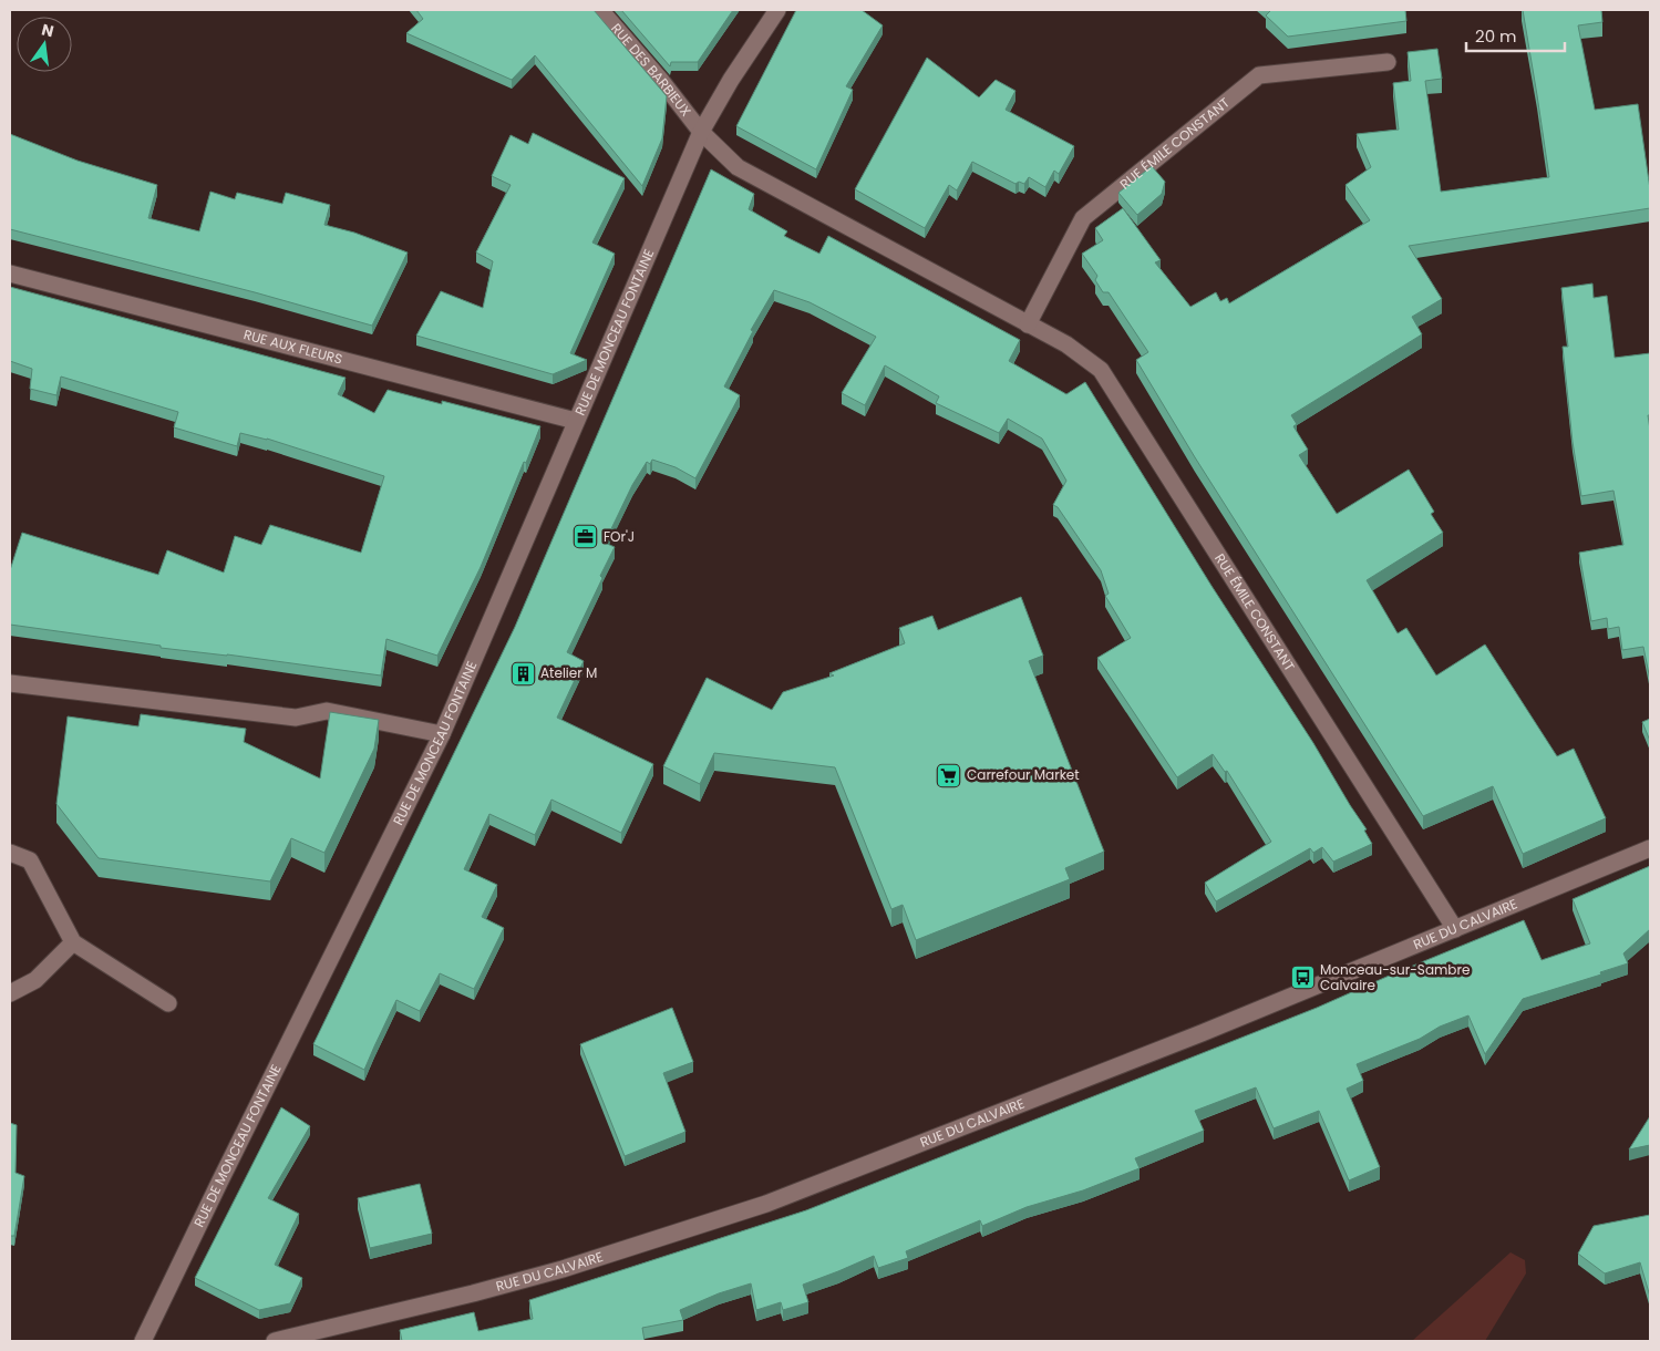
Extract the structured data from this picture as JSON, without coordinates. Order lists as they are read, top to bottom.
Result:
{
  "streets": {
    "street": [
      "RUE DES BARBIEUX",
      "RUE ÉMILE CONSTANT",
      "RUE DE MONCEAU FONTAINE",
      "RUE AUX FLEURS",
      "RUE DU CALVAIRE"
    ]
  },
  "crossings": [
    ["RUE DES BARBIEUX", "RUE ÉMILE CONSTANT"],
    ["RUE DES BARBIEUX", "RUE DE MONCEAU FONTAINE"],
    ["RUE ÉMILE CONSTANT", "RUE DE MONCEAU FONTAINE"],
    ["RUE ÉMILE CONSTANT", "RUE DU CALVAIRE"],
    ["RUE DE MONCEAU FONTAINE", "RUE AUX FLEURS"]
  ],
  "places": {
    "office": ["FOr'J"],
    "building": ["Atelier M"],
    "supermarket": ["Carrefour Market"],
    "bus stop": ["Monceau-sur-Sambre Calvaire"]
  },
  "scale_bar": "20 m",
  "north": "top"
}
